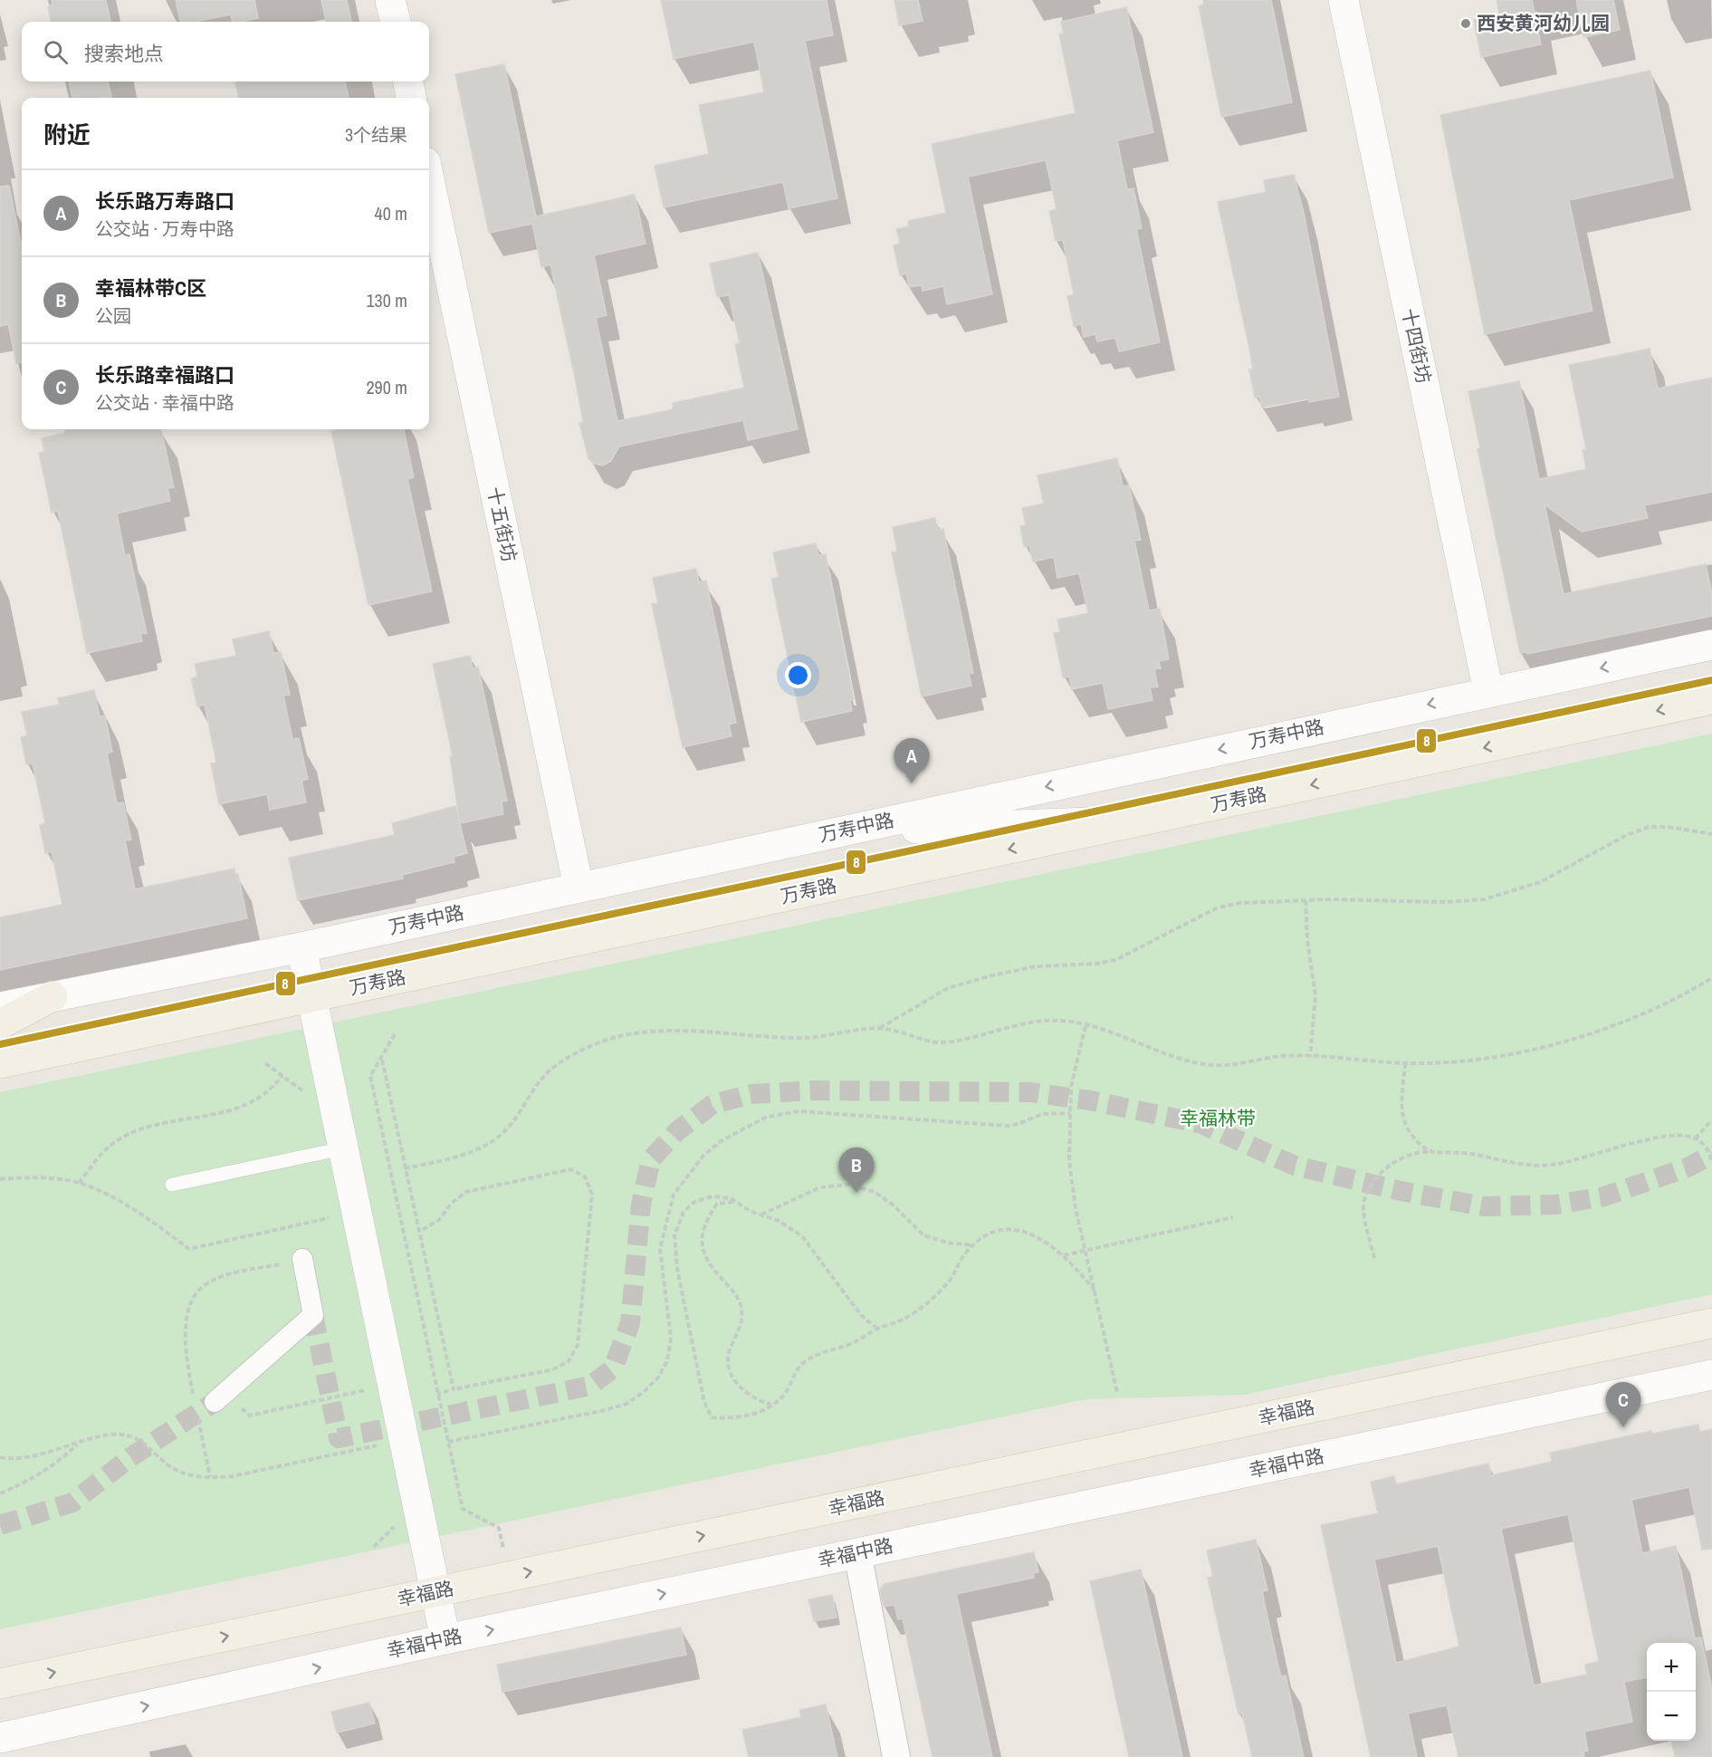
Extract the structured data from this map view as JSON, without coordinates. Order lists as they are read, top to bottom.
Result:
{
  "streets": {
    "main road": [
      "十四街坊",
      "十五街坊",
      "万寿中路",
      "万寿路",
      "幸福路",
      "幸福中路"
    ]
  },
  "crossings": [
    ["十四街坊", "万寿中路"],
    ["十五街坊", "万寿中路"]
  ],
  "one_way": ["万寿路", "幸福路", "幸福中路"],
  "parks": ["幸福林带"],
  "places": ["西安黄河幼儿园"],
  "lines": ["transit line 8"],
  "page": {
    "search": "搜索地点",
    "heading": ["附近", "3个结果"],
    "list": [
      {
        "mark": "A",
        "name": "长乐路万寿路口",
        "note": "公交站 · 万寿中路",
        "value": "40 m"
      },
      {
        "mark": "B",
        "name": "幸福林带C区",
        "note": "公园",
        "value": "130 m"
      },
      {
        "mark": "C",
        "name": "长乐路幸福路口",
        "note": "公交站 · 幸福中路",
        "value": "290 m"
      }
    ],
    "pins": ["A", "B", "C"],
    "map_buttons": ["+", "−"]
  }
}
